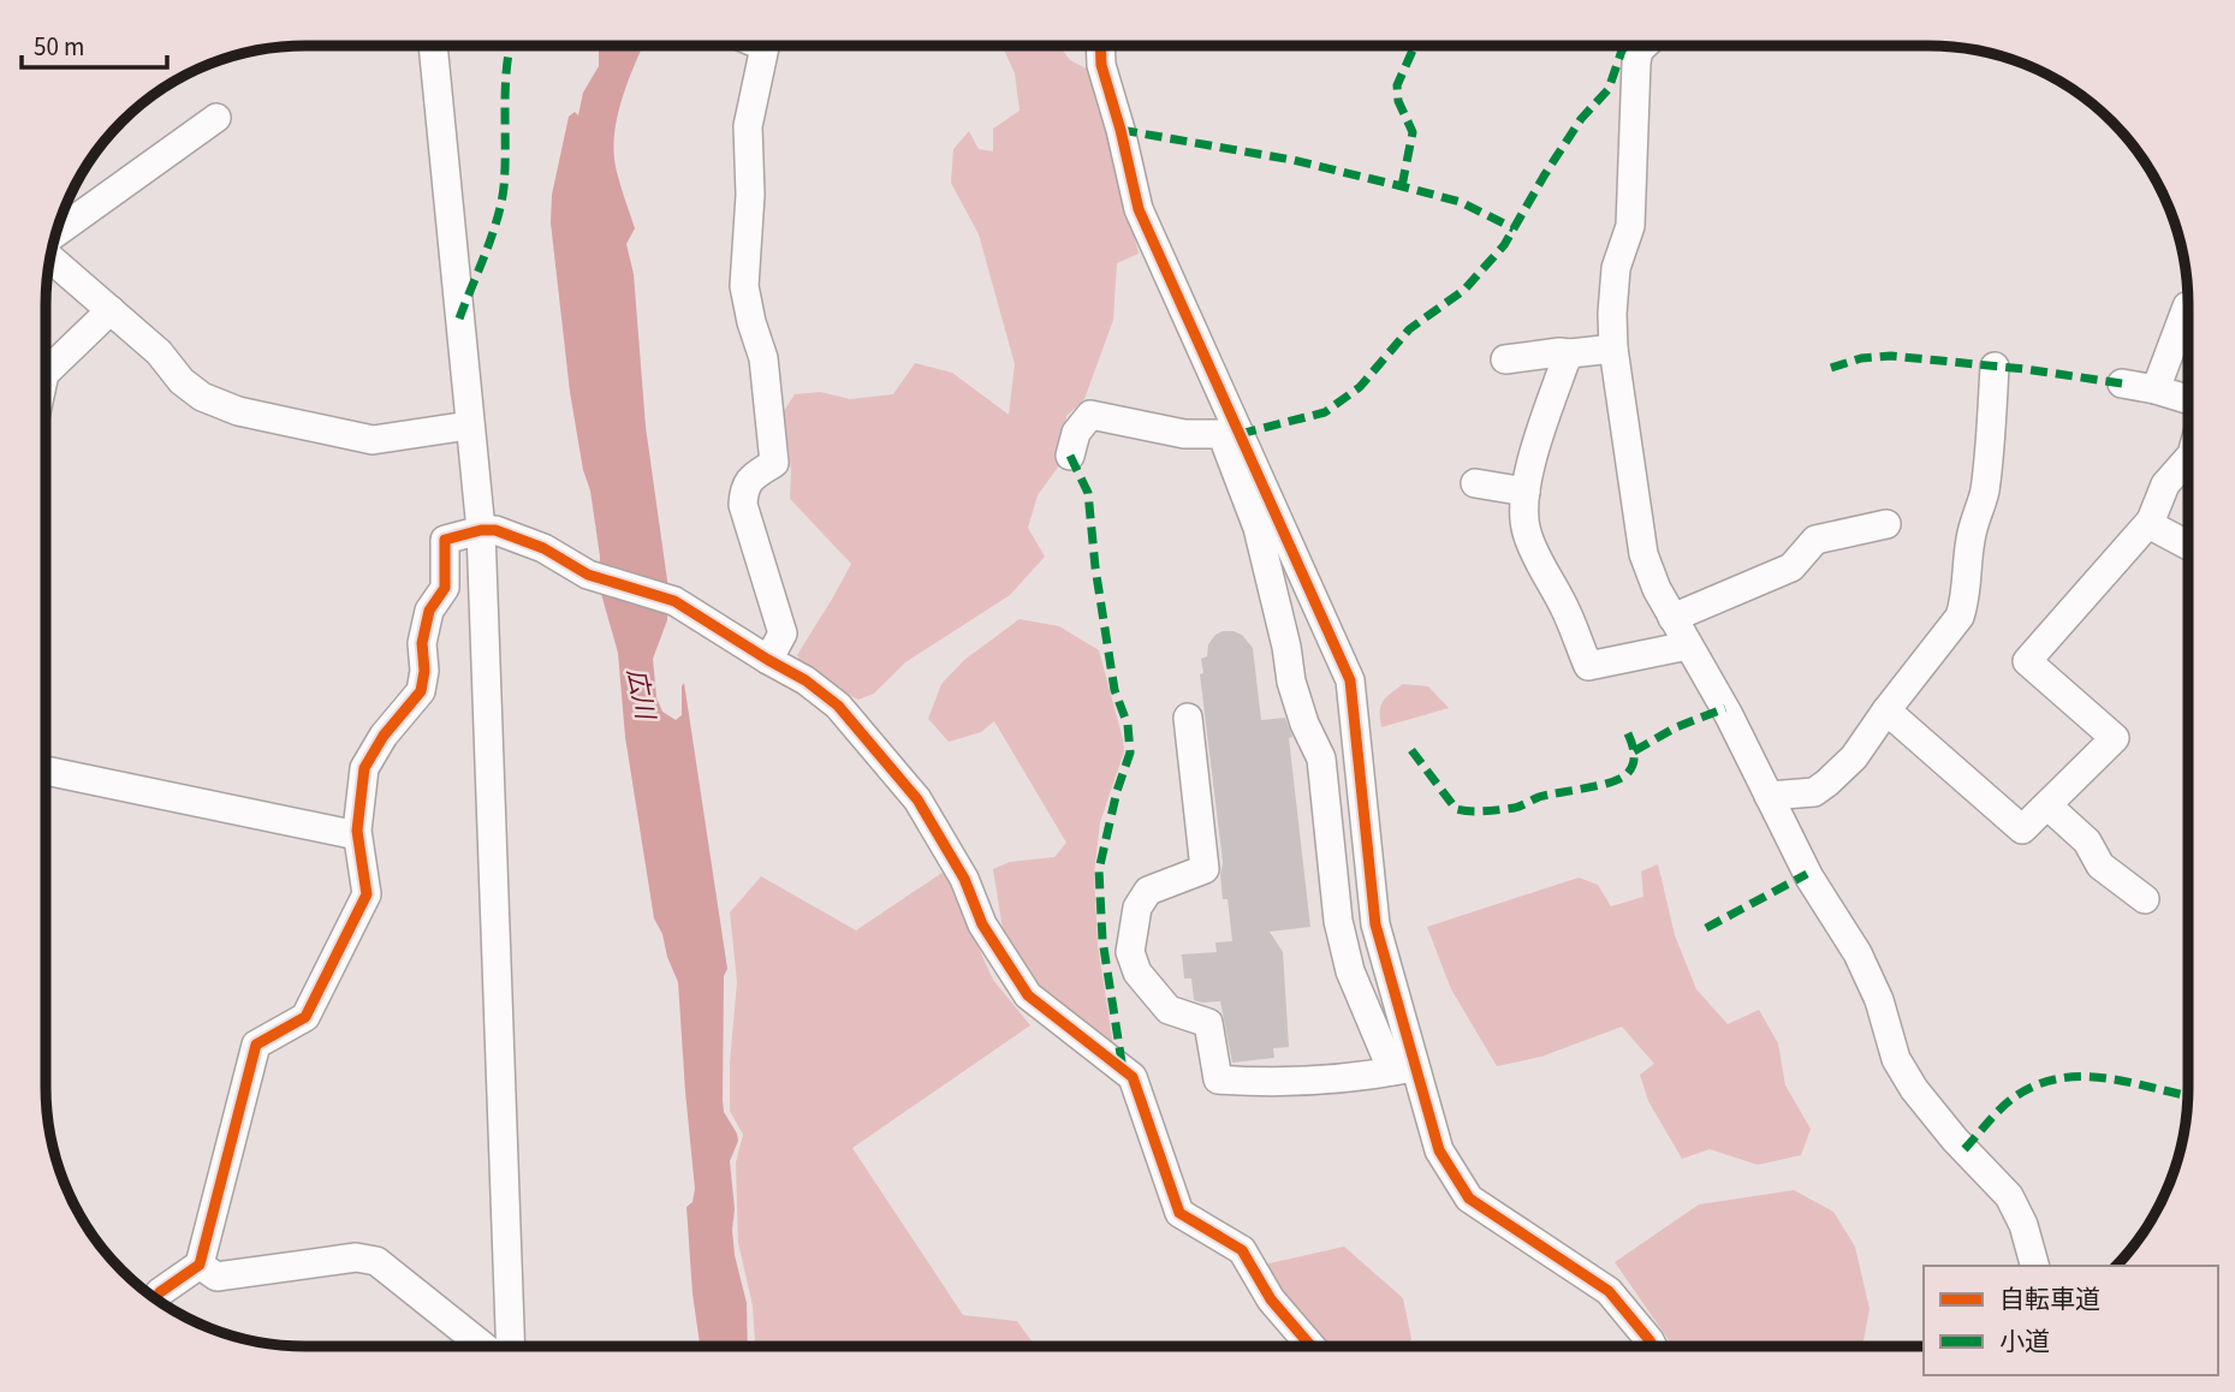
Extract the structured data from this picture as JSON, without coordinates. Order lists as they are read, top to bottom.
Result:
{
  "water": ["広川"],
  "legend": ["自転車道", "小道"],
  "scale_bar": "50 m"
}
